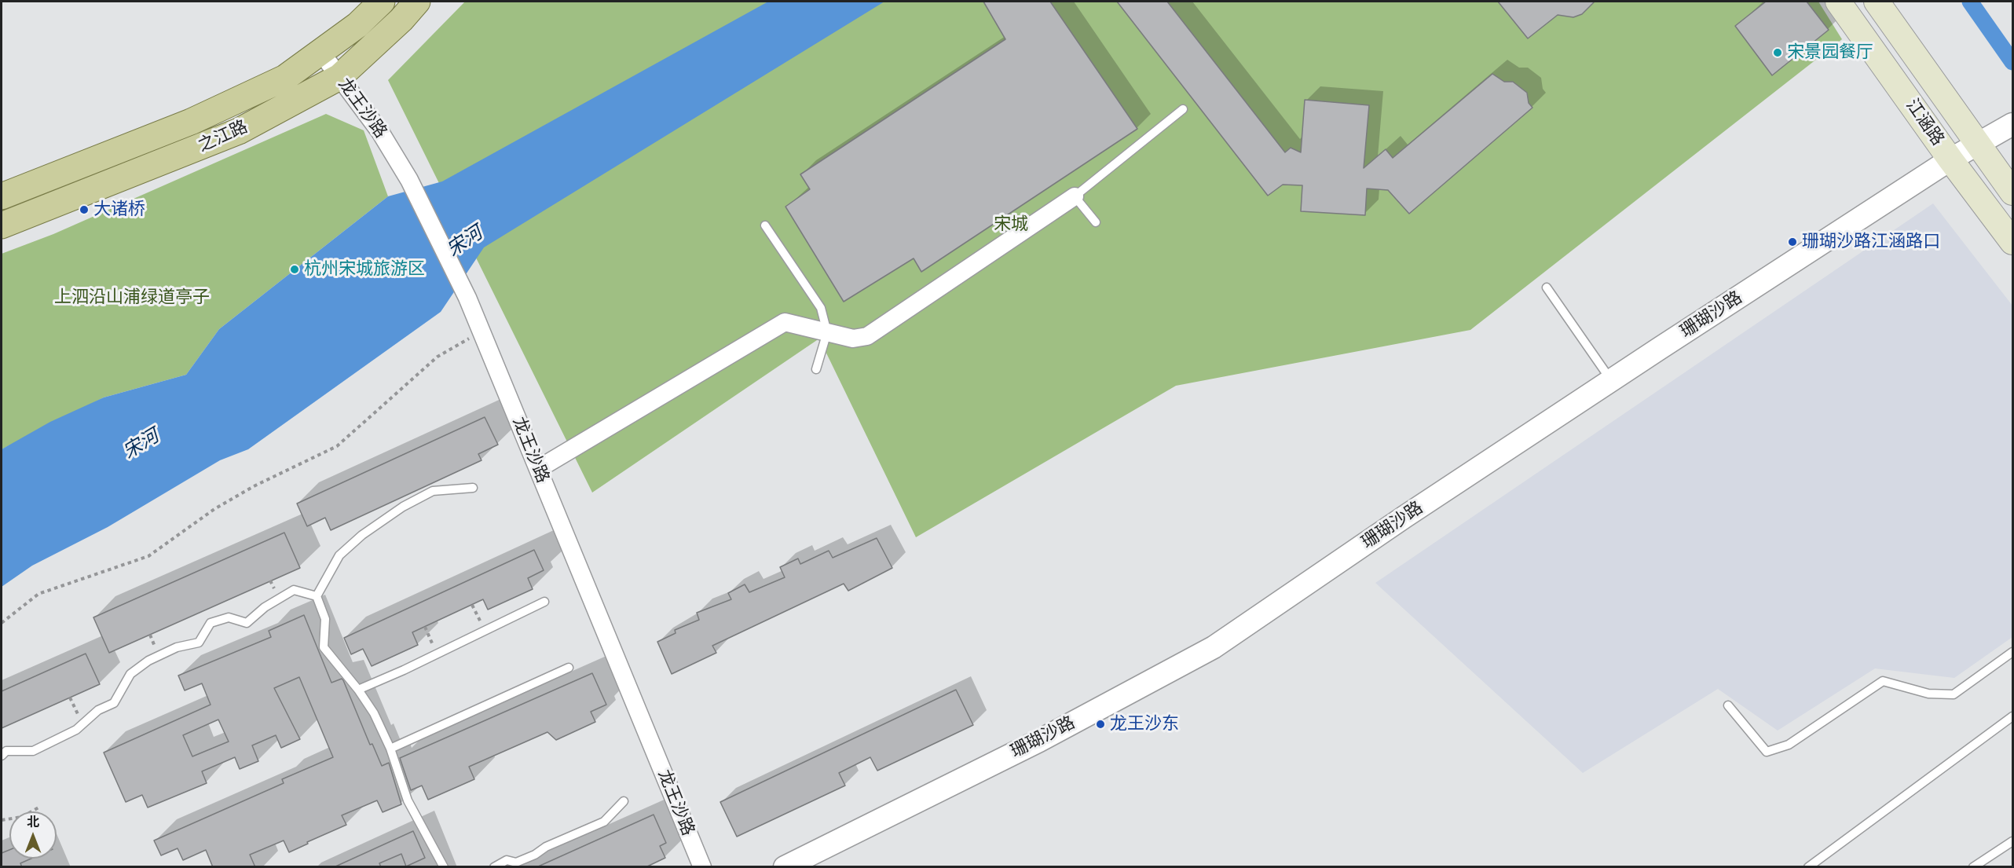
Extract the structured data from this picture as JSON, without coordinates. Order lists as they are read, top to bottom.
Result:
{
  "streets": {
    "main road": ["江涵路", "之江路"],
    "street": ["龙王沙路", "珊瑚沙路"]
  },
  "crossings": [
    ["龙王沙路", "之江路"],
    ["江涵路", "珊瑚沙路"]
  ],
  "water": ["宋河"],
  "parks": ["宋城", "上泗沿山浦绿道亭子"],
  "places": [
    "宋景园餐厅",
    "大诸桥",
    "珊瑚沙路江涵路口",
    "杭州宋城旅游区",
    "龙王沙东"
  ],
  "north": "top"
}
